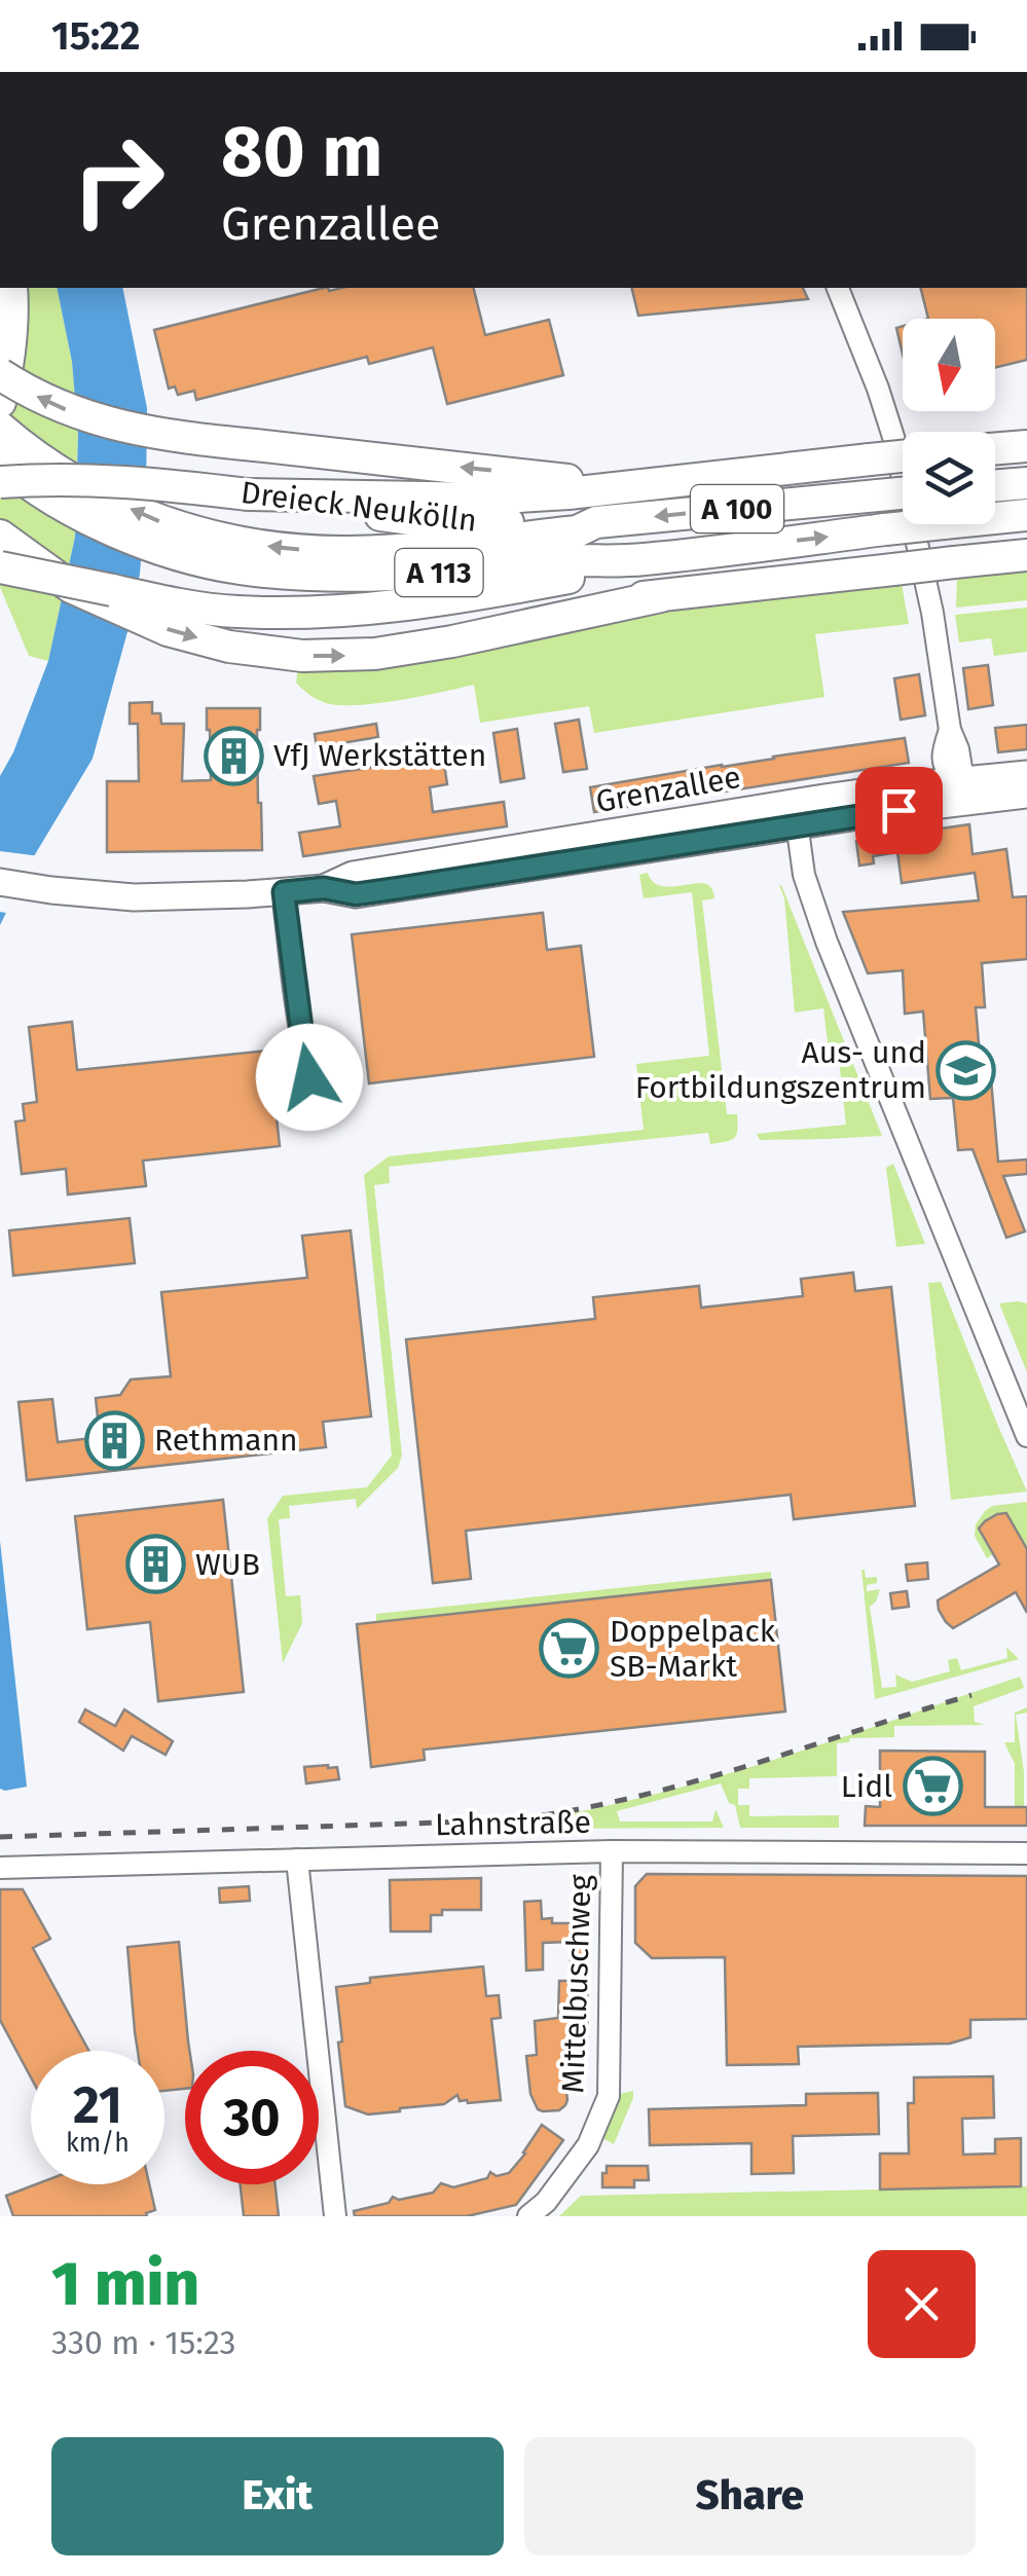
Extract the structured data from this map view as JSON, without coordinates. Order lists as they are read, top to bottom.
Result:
{
  "streets": {
    "highway": ["Dreieck Neukölln", "A 100", "A 113"],
    "main road": ["Grenzallee"],
    "street": ["Lahnstraße", "Mittelbuschweg"]
  },
  "crossings": [
    ["Dreieck Neukölln", "A 100"],
    ["Lahnstraße", "Mittelbuschweg"]
  ],
  "places": {
    "building": ["VfJ Werkstätten", "Rethmann", "WUB"],
    "school or university": ["Aus- und Fortbildungszentrum"],
    "supermarket": ["Doppelpack SB-Markt", "Lidl"]
  },
  "north": "bottom",
  "page": {
    "status": "15:22",
    "turn": ["80 m", "Grenzallee"],
    "speed": "21 km/h",
    "limit": "30",
    "heading": ["1 min", "330 m · 15:23"],
    "buttons": ["Exit", "Share"]
  }
}
